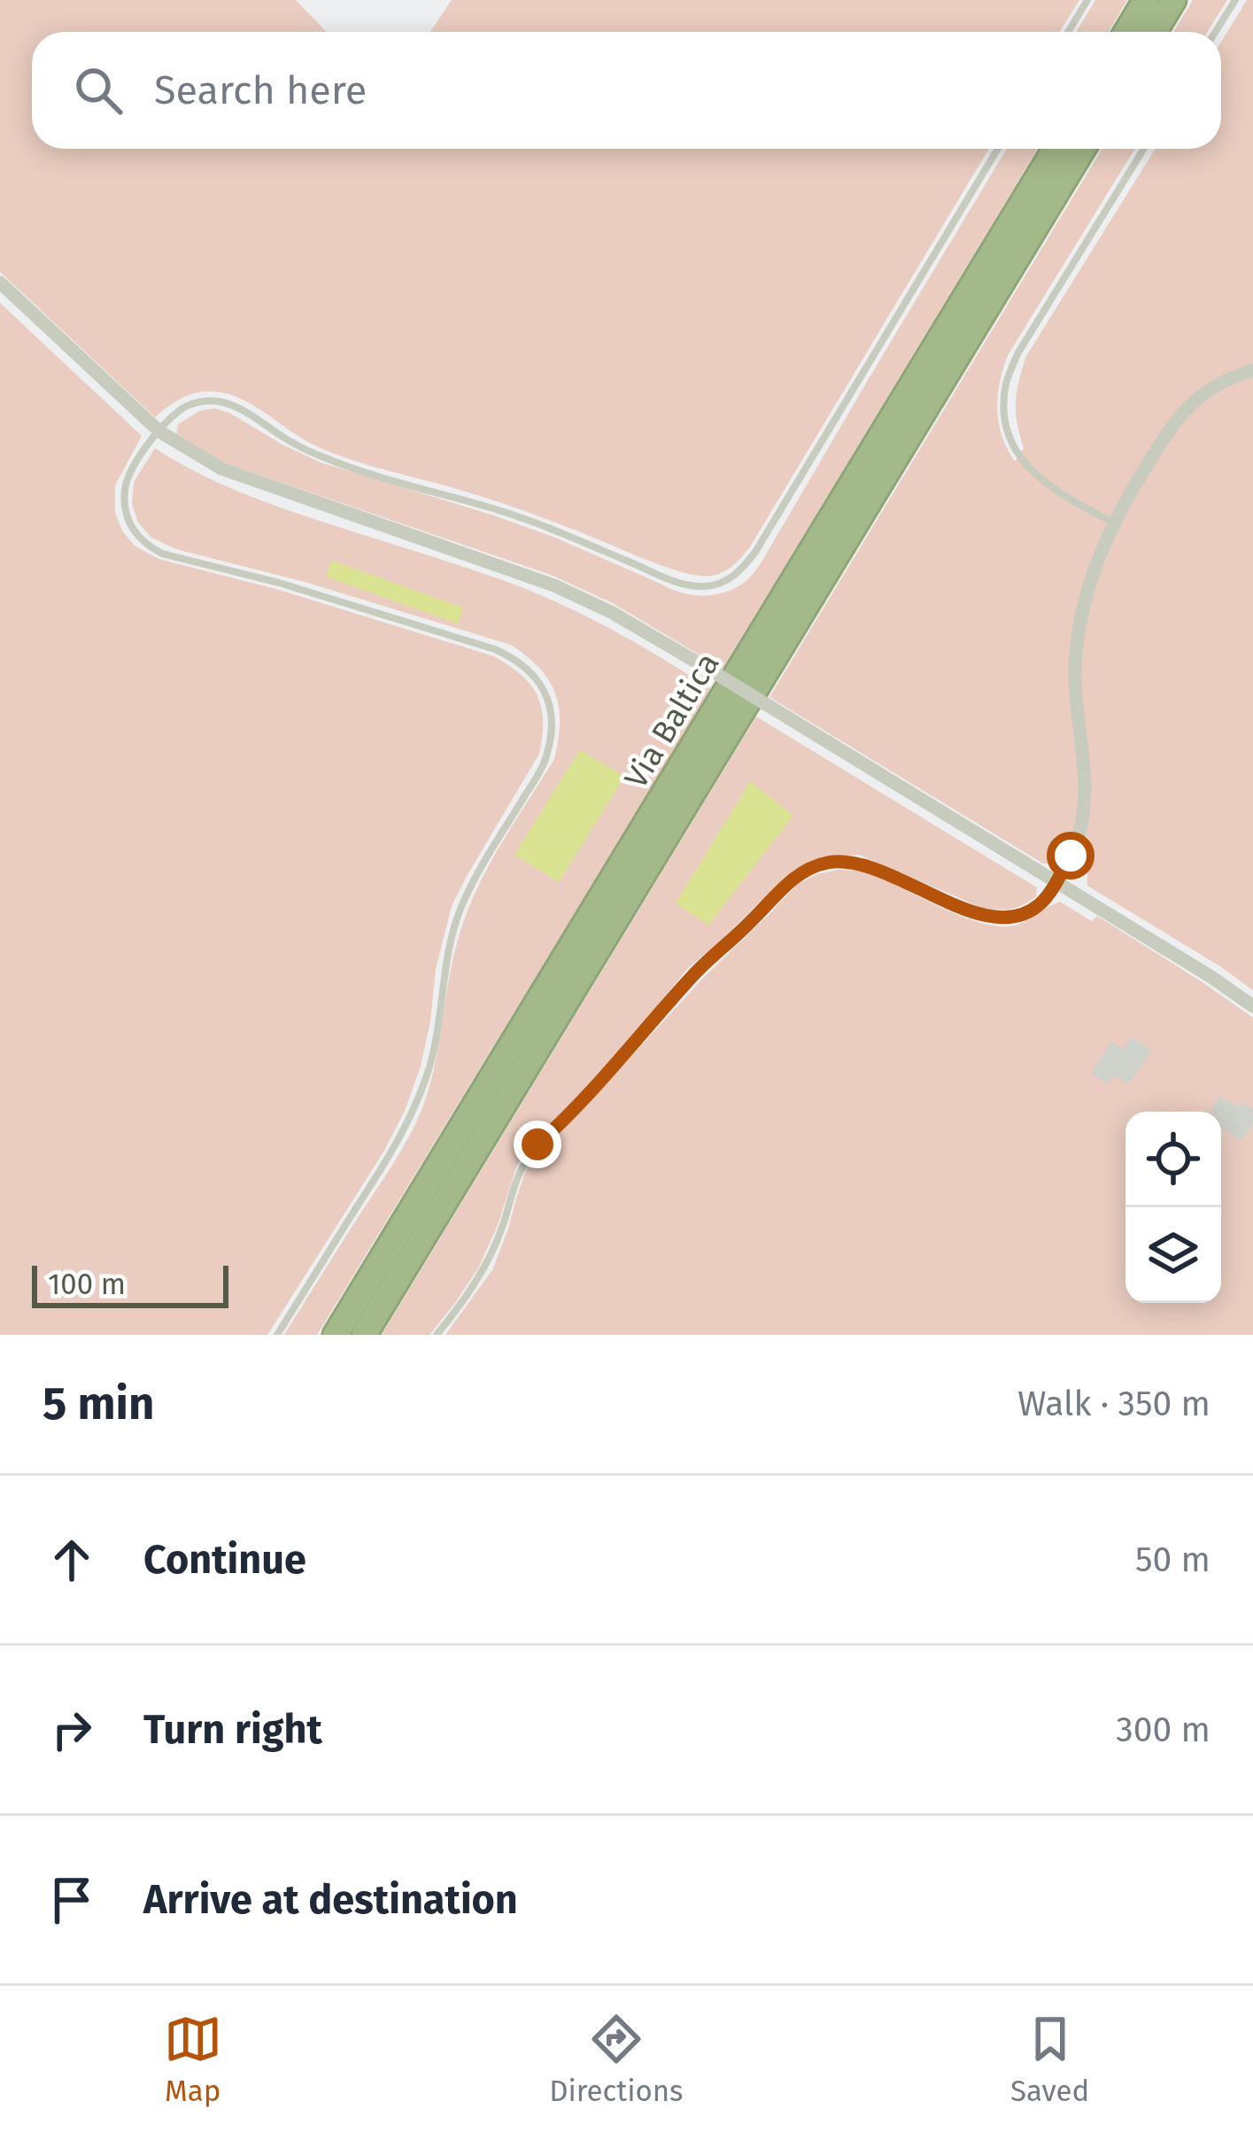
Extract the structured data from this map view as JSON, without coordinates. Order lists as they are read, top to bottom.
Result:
{
  "streets": {
    "highway": ["Via Baltica"]
  },
  "scale_bar": "100 m",
  "page": {
    "search": "Search here",
    "scale": "100 m",
    "heading": ["5 min", "Walk · 350 m"],
    "list": [
      ["Continue", "50 m"],
      ["Turn right", "300 m"],
      "Arrive at destination"
    ],
    "nav": ["Map", "Directions", "Saved"]
  }
}
